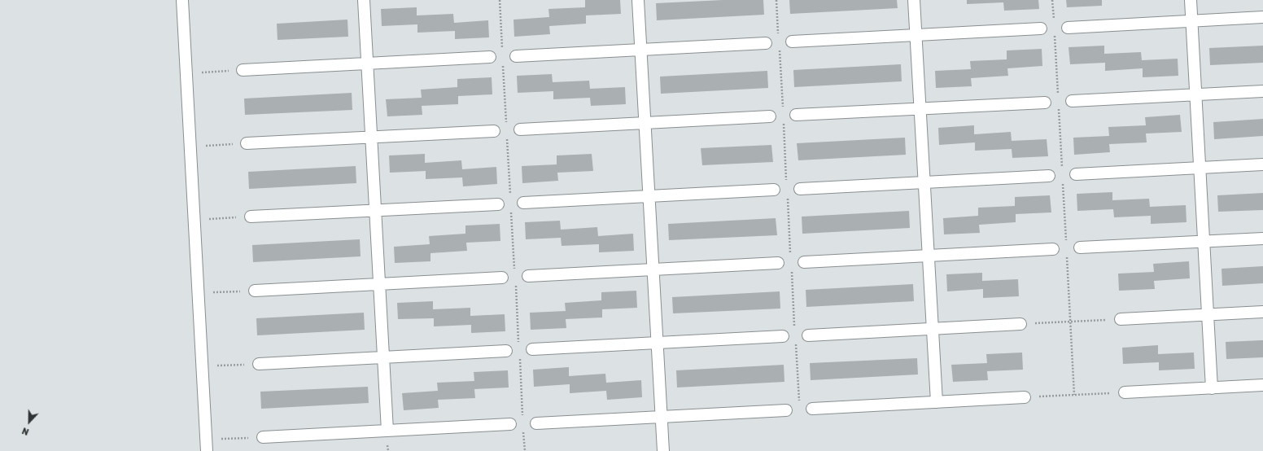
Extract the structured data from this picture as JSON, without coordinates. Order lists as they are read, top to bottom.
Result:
{
  "north": "bottom"
}
